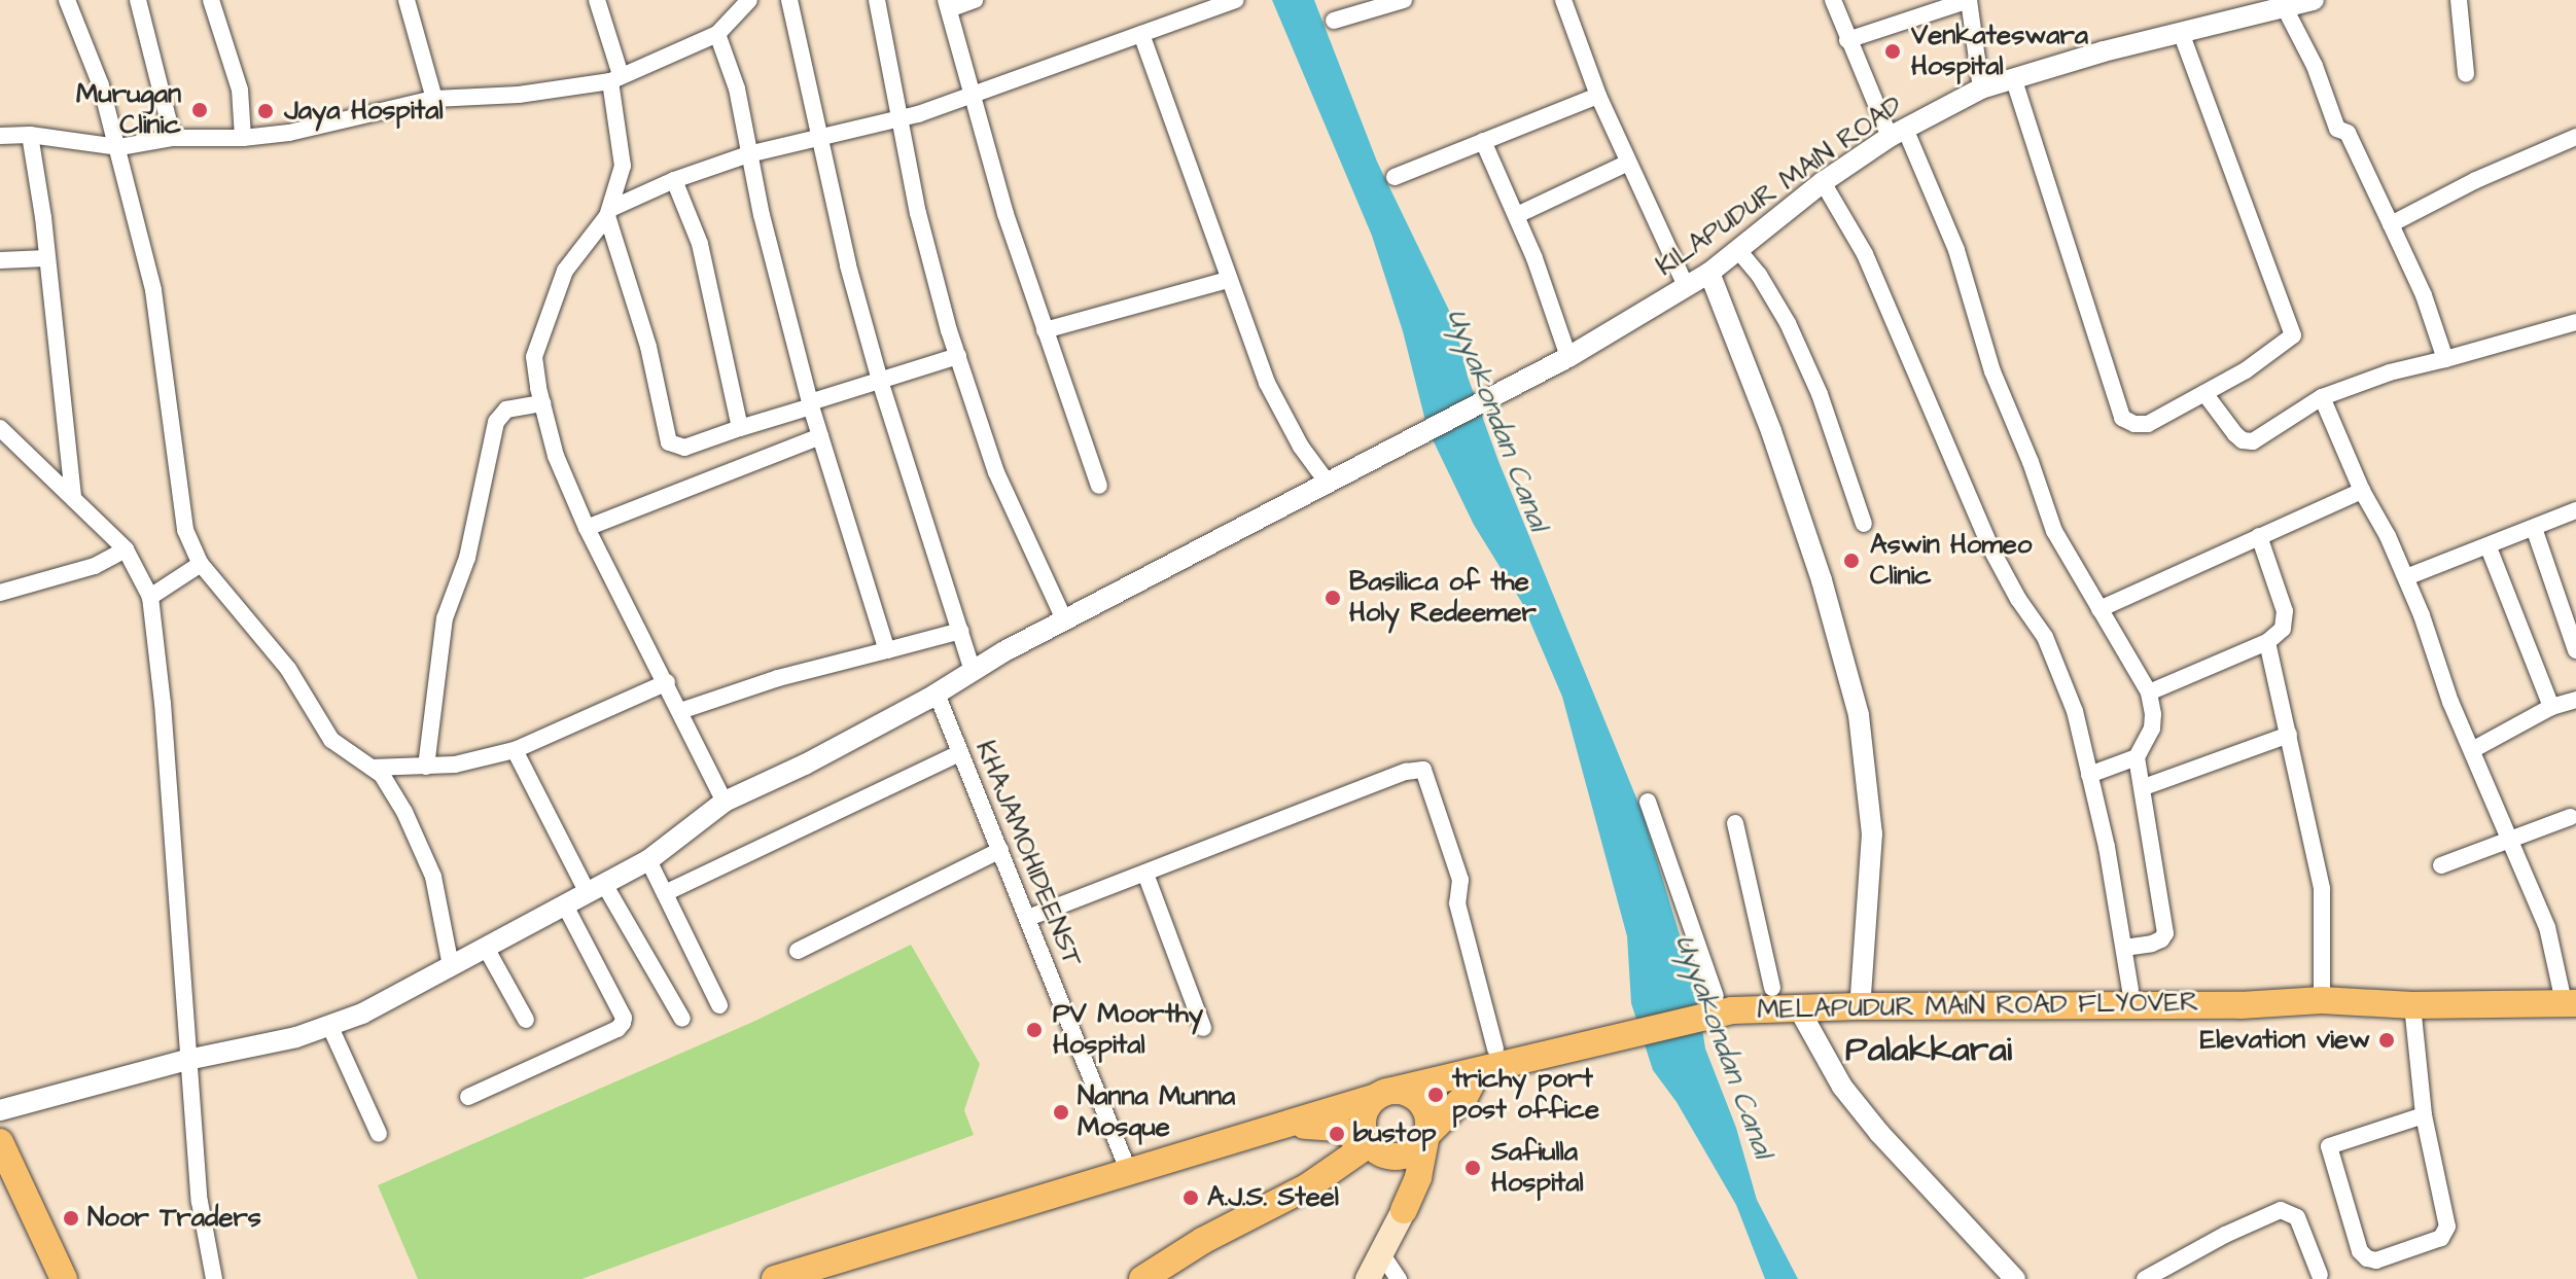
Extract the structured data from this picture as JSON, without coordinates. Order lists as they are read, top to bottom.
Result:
{
  "streets": {
    "main road": ["MELAPUDUR MAIN ROAD FLYOVER"],
    "street": ["KILAPUDUR MAIN ROAD", "KHAJAMOHIDEENST"]
  },
  "crossings": [
    ["KILAPUDUR MAIN ROAD", "KHAJAMOHIDEENST"],
    ["KHAJAMOHIDEENST", "MELAPUDUR MAIN ROAD FLYOVER"]
  ],
  "districts": ["Palakkarai"],
  "water": ["Uyyakondan Canal"],
  "places": [
    "Venkateswara Hospital",
    "Murugan Clinic",
    "Jaya Hospital",
    "Aswin Homeo Clinic",
    "Basilica of the Holy Redeemer",
    "PV Moorthy Hospital",
    "Elevation view",
    "trichy port post office",
    "Nanna Munna Mosque",
    "bustop",
    "Safiulla Hospital",
    "A.J.S. Steel",
    "Noor Traders"
  ]
}
